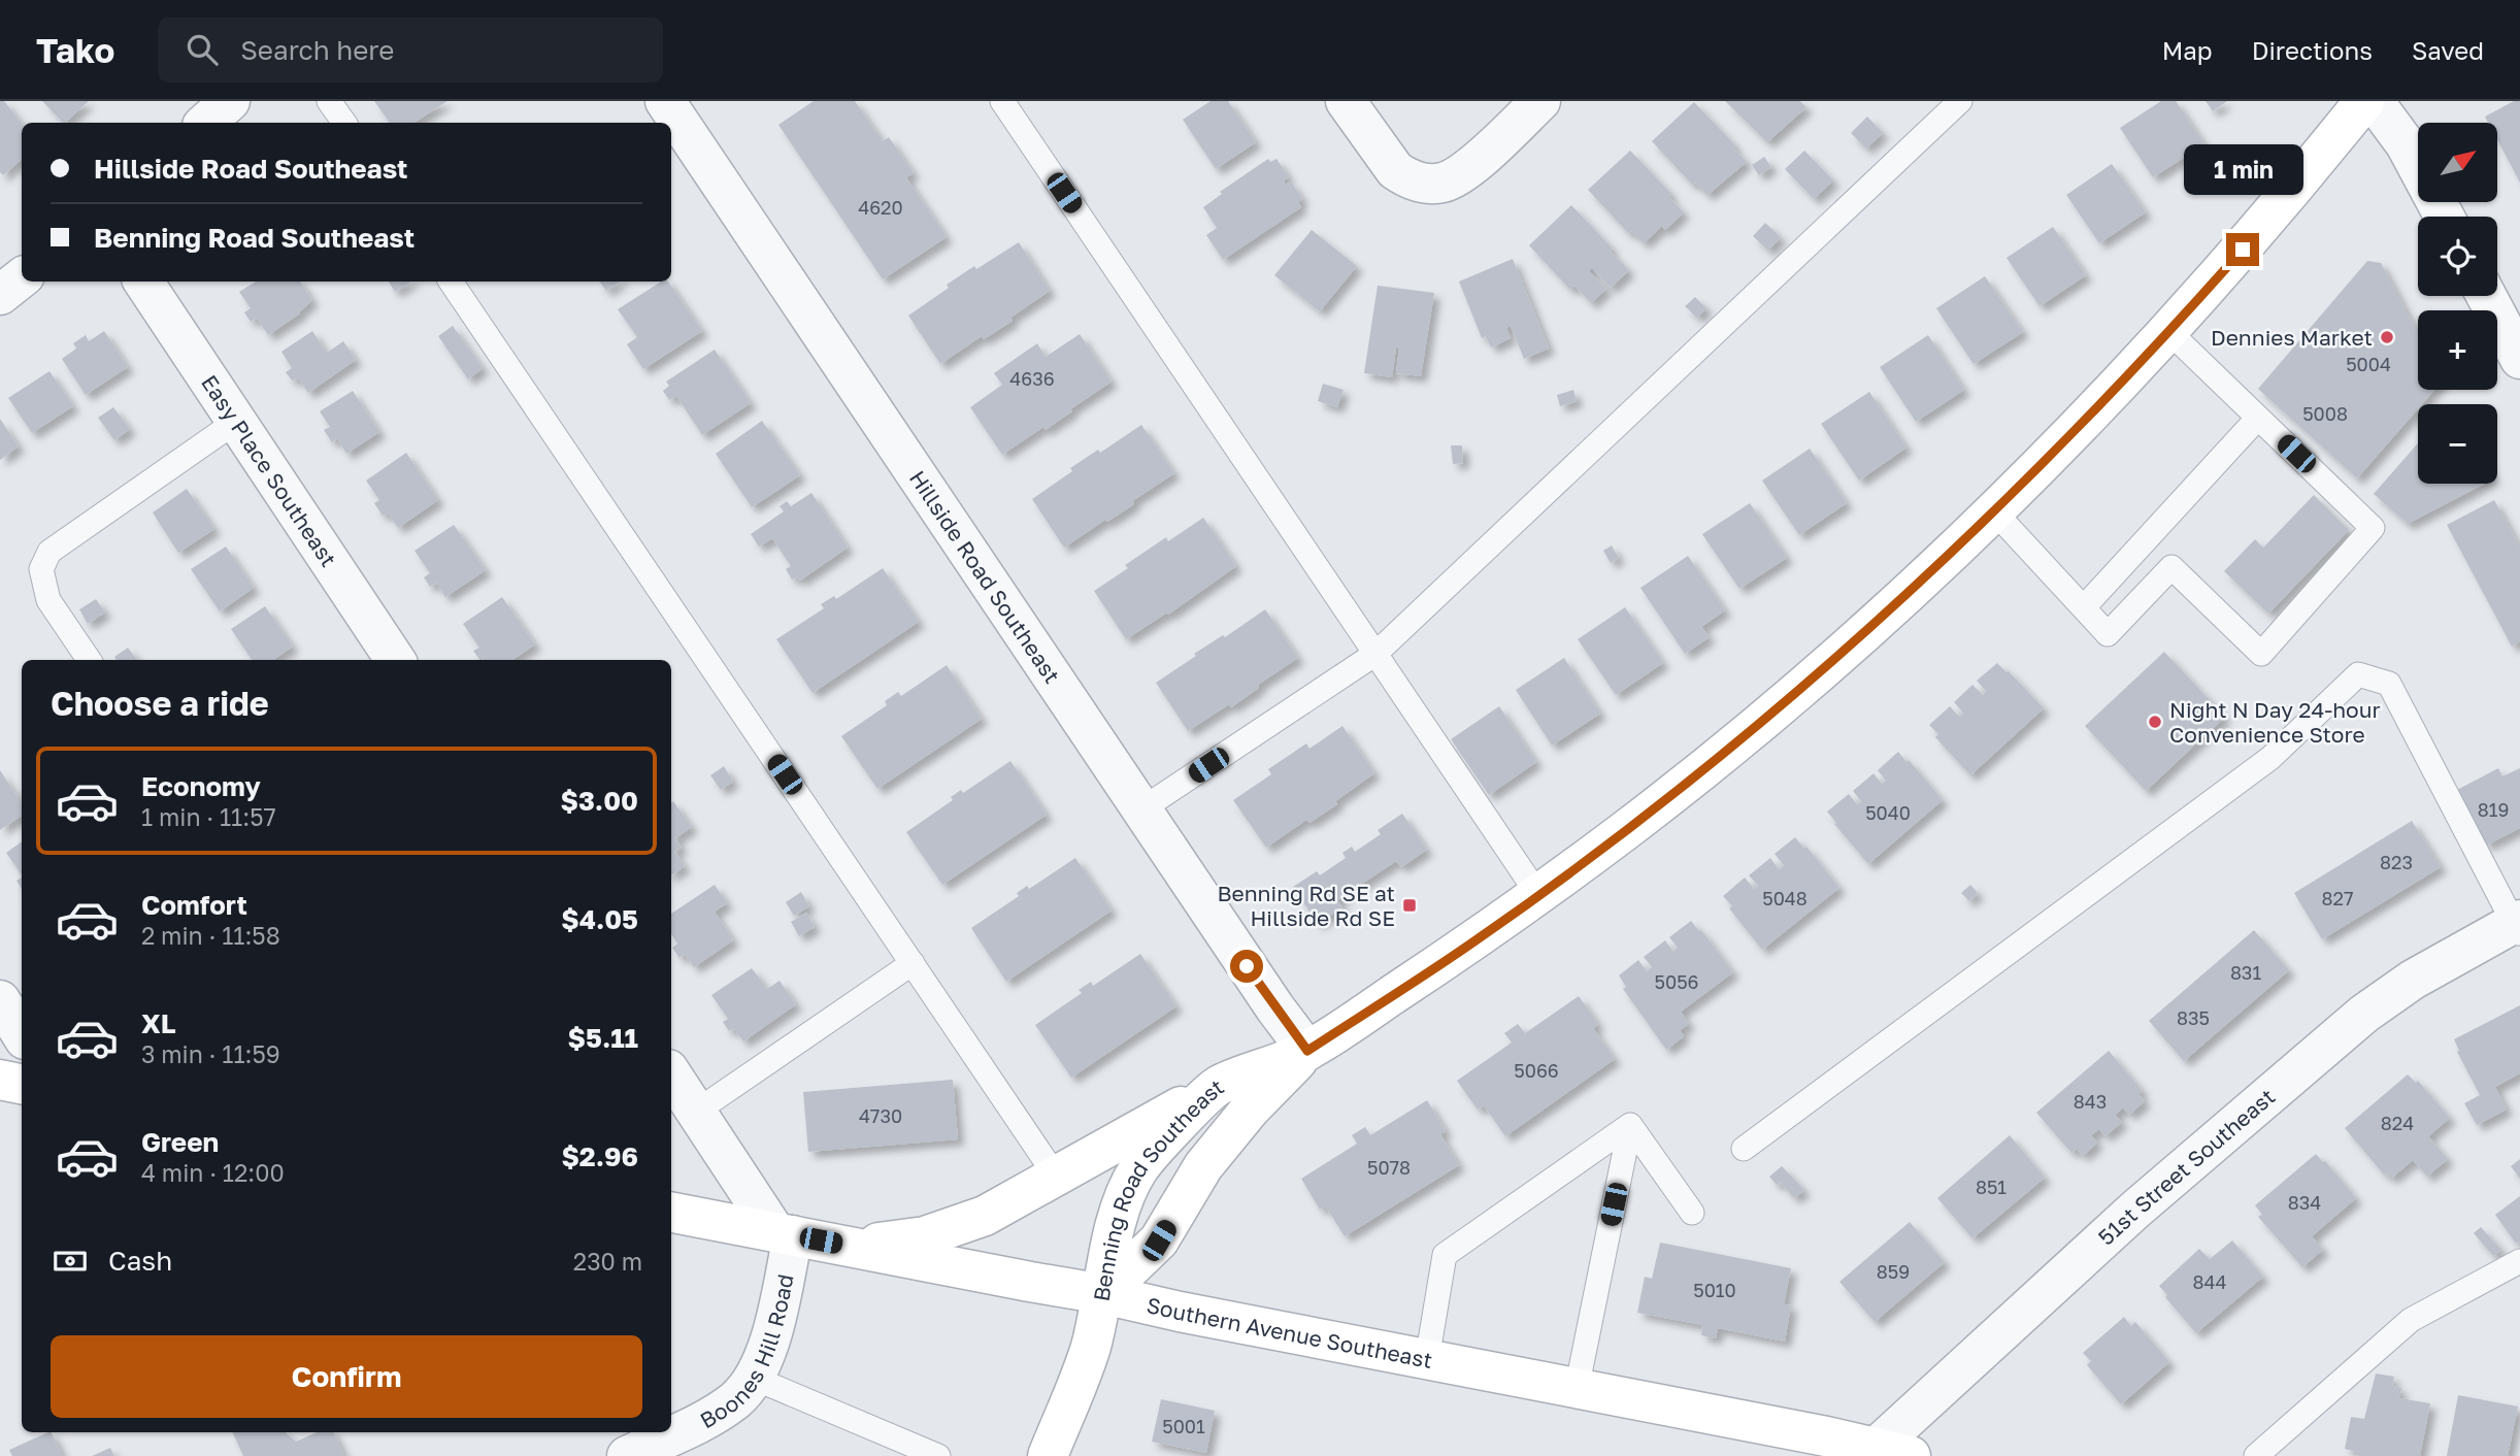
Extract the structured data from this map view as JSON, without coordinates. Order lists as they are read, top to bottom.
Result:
{
  "streets": {
    "main road": ["Benning Road Southeast", "Southern Avenue Southeast"],
    "street": [
      "Easy Place Southeast",
      "Hillside Road Southeast",
      "51st Street Southeast",
      "Boones Hill Road"
    ]
  },
  "crossings": [
    ["Hillside Road Southeast", "Benning Road Southeast"],
    ["51st Street Southeast", "Southern Avenue Southeast"],
    ["Benning Road Southeast", "Southern Avenue Southeast"],
    ["Southern Avenue Southeast", "Boones Hill Road"]
  ],
  "places": {
    "other": ["Dennies Market", "Night N Day 24-hour Convenience Store"],
    "transit": ["Benning Rd SE at Hillside Rd SE"]
  },
  "house_numbers": [
    "4620",
    "5004",
    "4636",
    "5008",
    "819",
    "5040",
    "823",
    "5048",
    "827",
    "831",
    "5056",
    "835",
    "5066",
    "843",
    "4730",
    "824",
    "5078",
    "851",
    "834",
    "859",
    "844",
    "5010",
    "5001"
  ],
  "north": "top right",
  "page": {
    "header": "Tako",
    "search": "Search here",
    "nav": ["Map", "Directions", "Saved"],
    "map_buttons": ["+", "−"],
    "banner": ["Hillside Road Southeast", "Benning Road Southeast"],
    "bubble": "1 min",
    "heading": "Choose a ride",
    "list": [
      {
        "name": "Economy",
        "note": "1 min · 11:57",
        "value": "$3.00"
      },
      {
        "name": "Comfort",
        "note": "2 min · 11:58",
        "value": "$4.05"
      },
      {
        "name": "XL",
        "note": "3 min · 11:59",
        "value": "$5.11"
      },
      {
        "name": "Green",
        "note": "4 min · 12:00",
        "value": "$2.96"
      }
    ],
    "pay": ["Cash", "230 m"],
    "buttons": "Confirm"
  }
}
